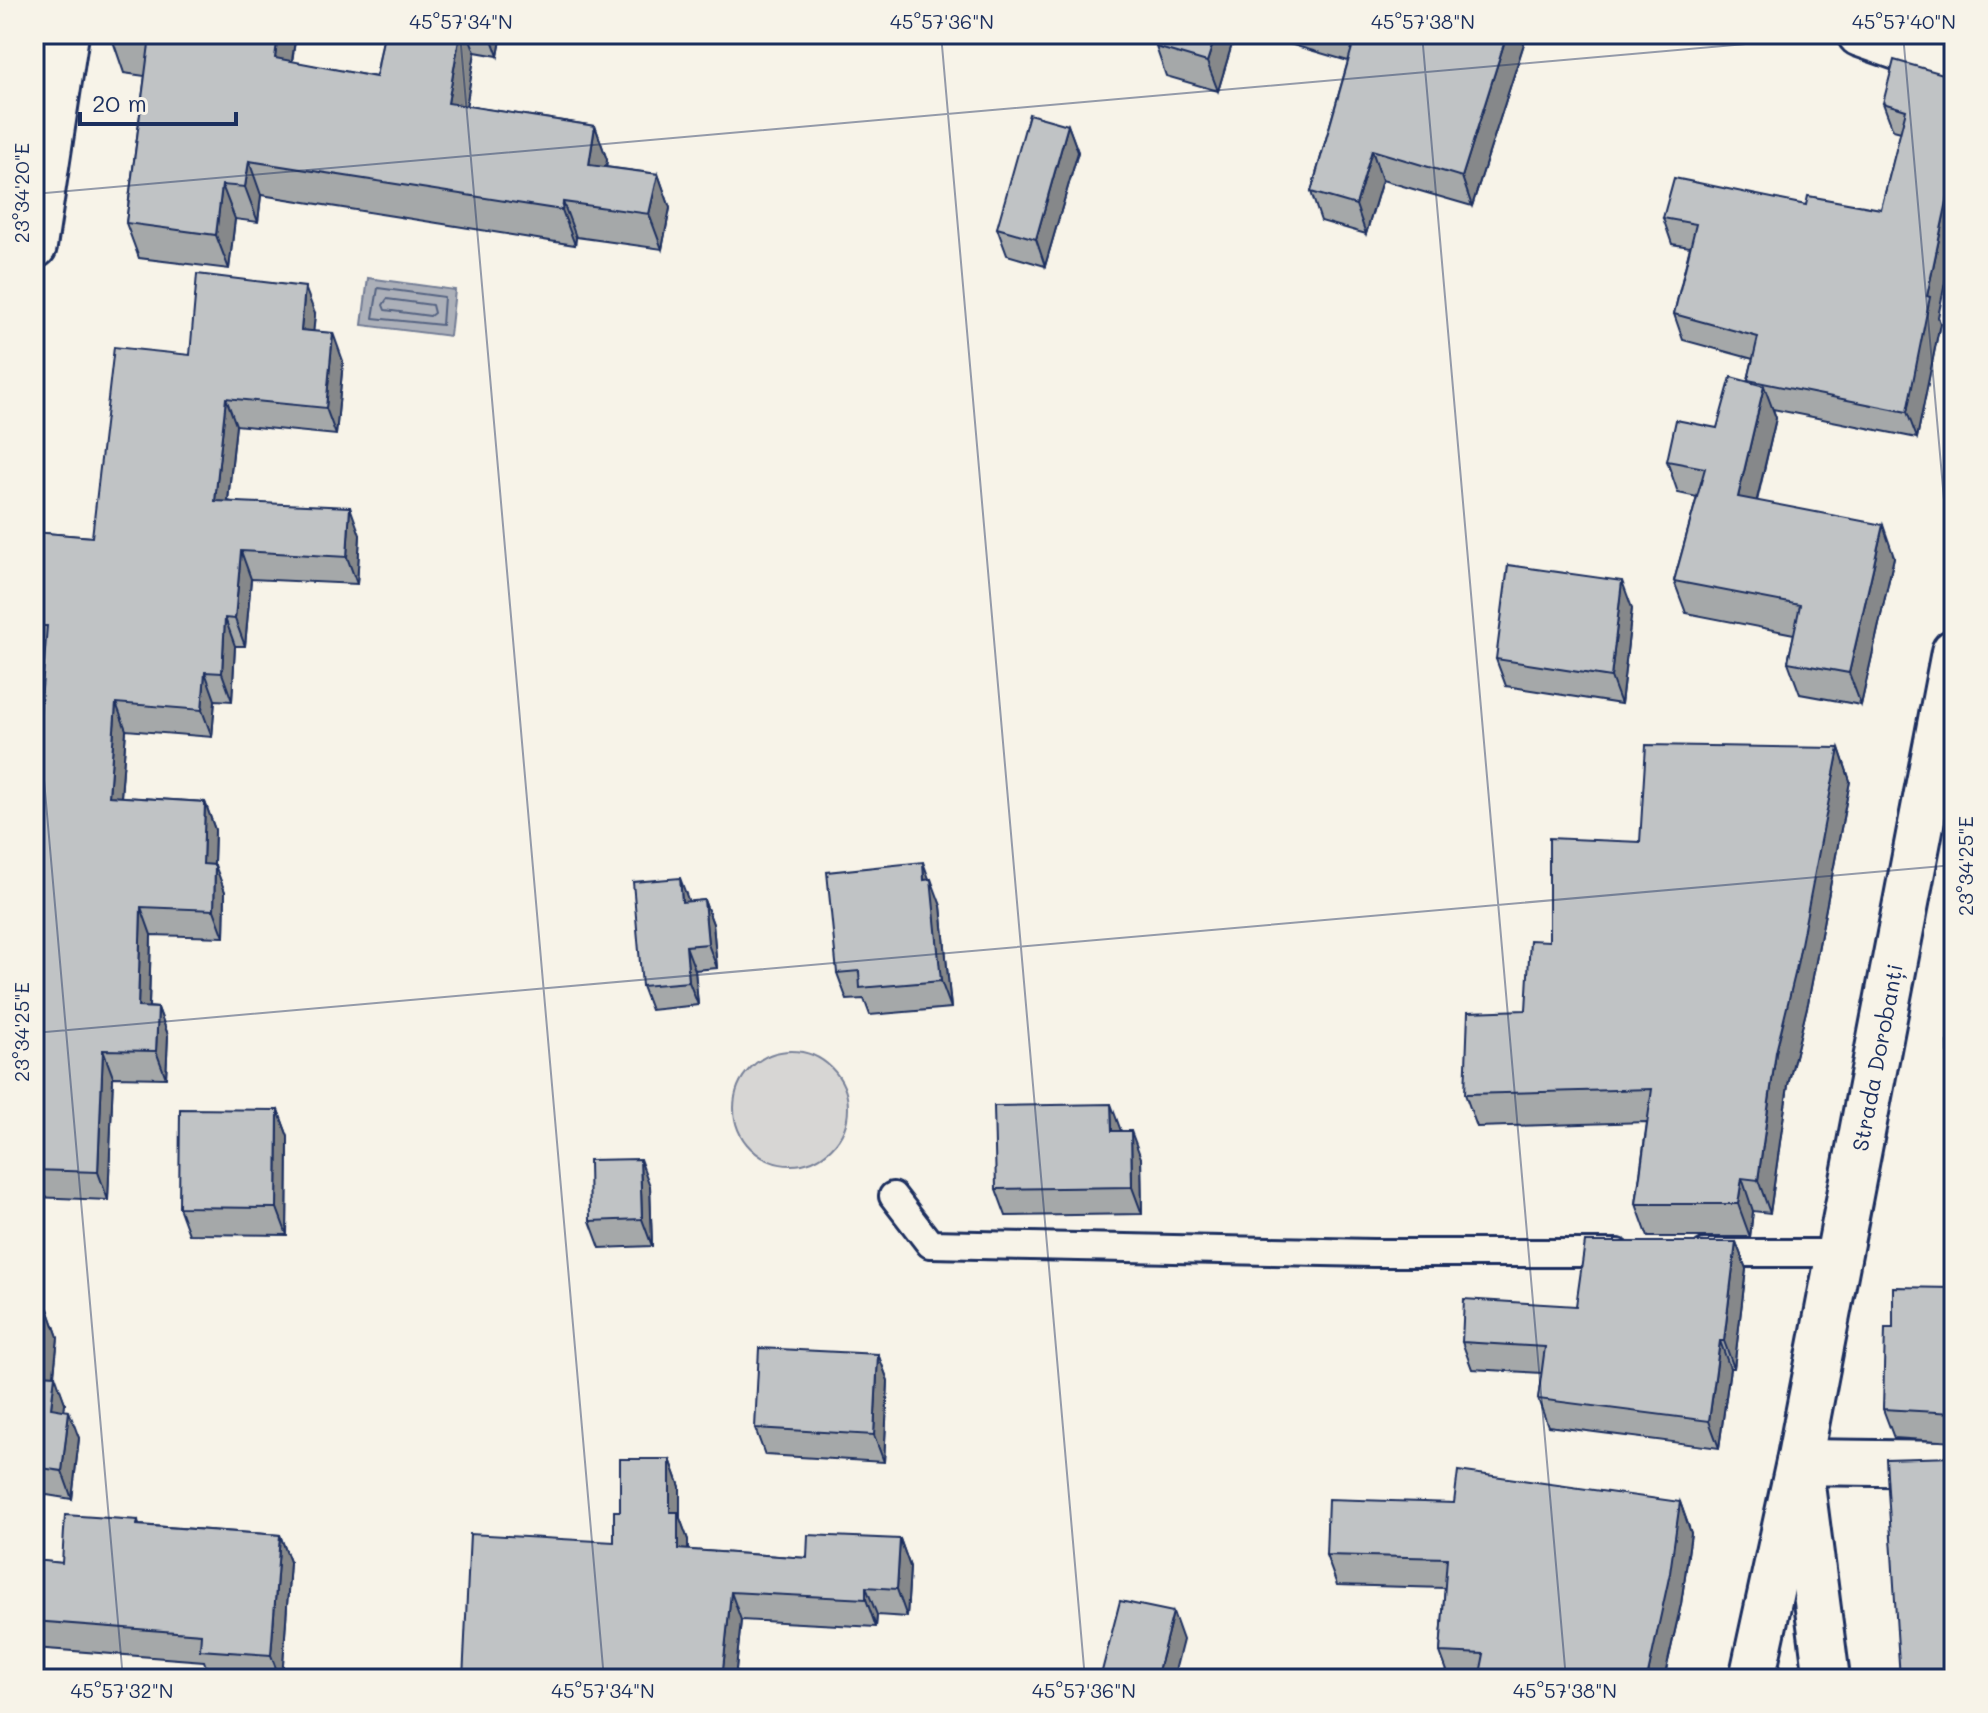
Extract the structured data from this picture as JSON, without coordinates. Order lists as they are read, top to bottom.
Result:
{
  "streets": {
    "street": ["Strada Dorobanți"]
  },
  "scale_bar": "20 m",
  "coordinates": [
    "45°57'34\"N",
    "45°57'36\"N",
    "45°57'38\"N",
    "45°57'40\"N",
    "23°34'20\"E",
    "23°34'25\"E",
    "45°57'32\"N"
  ]
}
